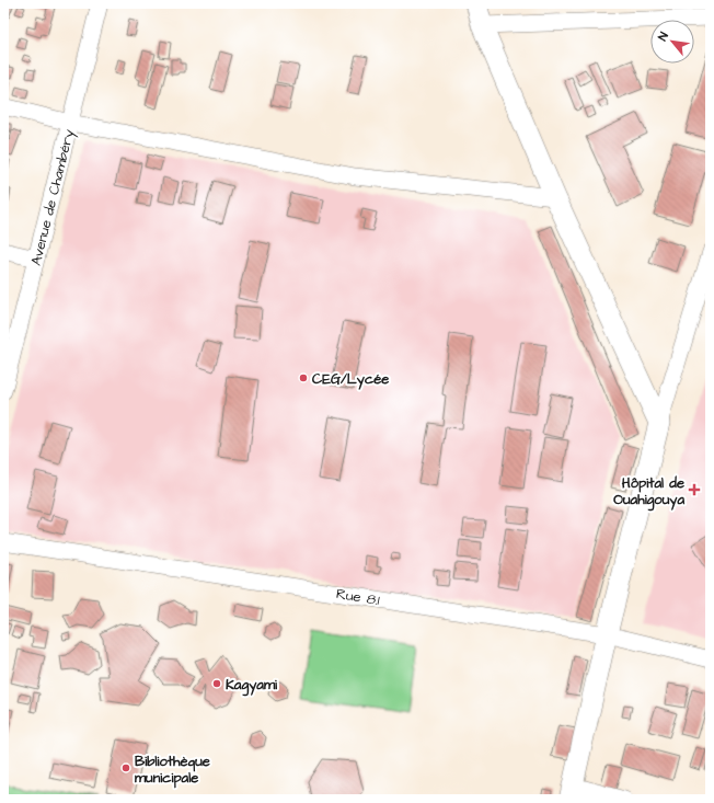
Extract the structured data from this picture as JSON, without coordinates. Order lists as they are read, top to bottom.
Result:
{
  "streets": {
    "street": ["Avenue de Chambéry", "Rue 8.1"]
  },
  "places": {
    "other": ["CEG/Lycée", "Kagyami", "Bibliothèque municipale"],
    "health": ["Hôpital de Ouahigouya"]
  },
  "north": "top left"
}
